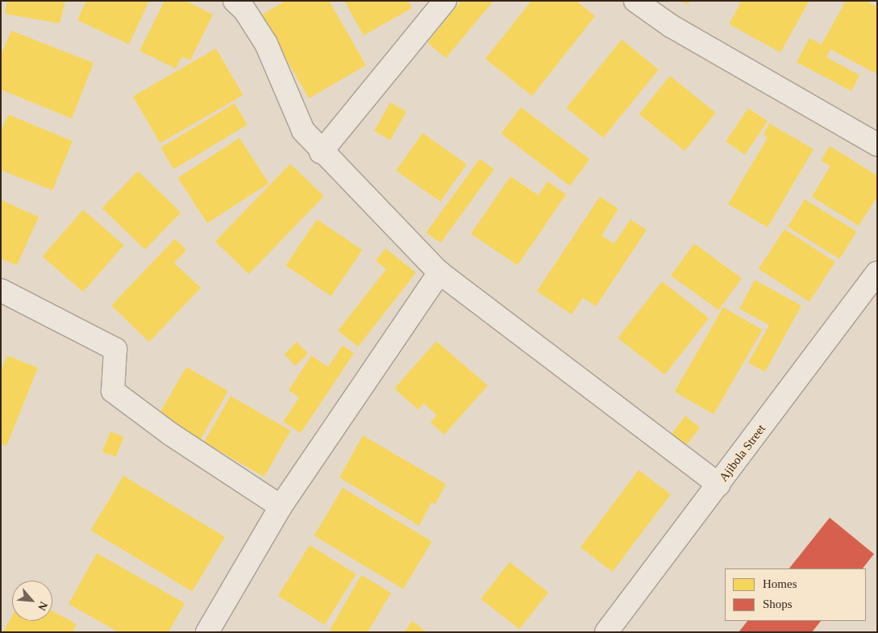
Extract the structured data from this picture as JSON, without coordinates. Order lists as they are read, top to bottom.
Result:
{
  "streets": {
    "street": ["Ajibola Street"]
  },
  "legend": ["Homes", "Shops"],
  "north": "bottom right"
}
